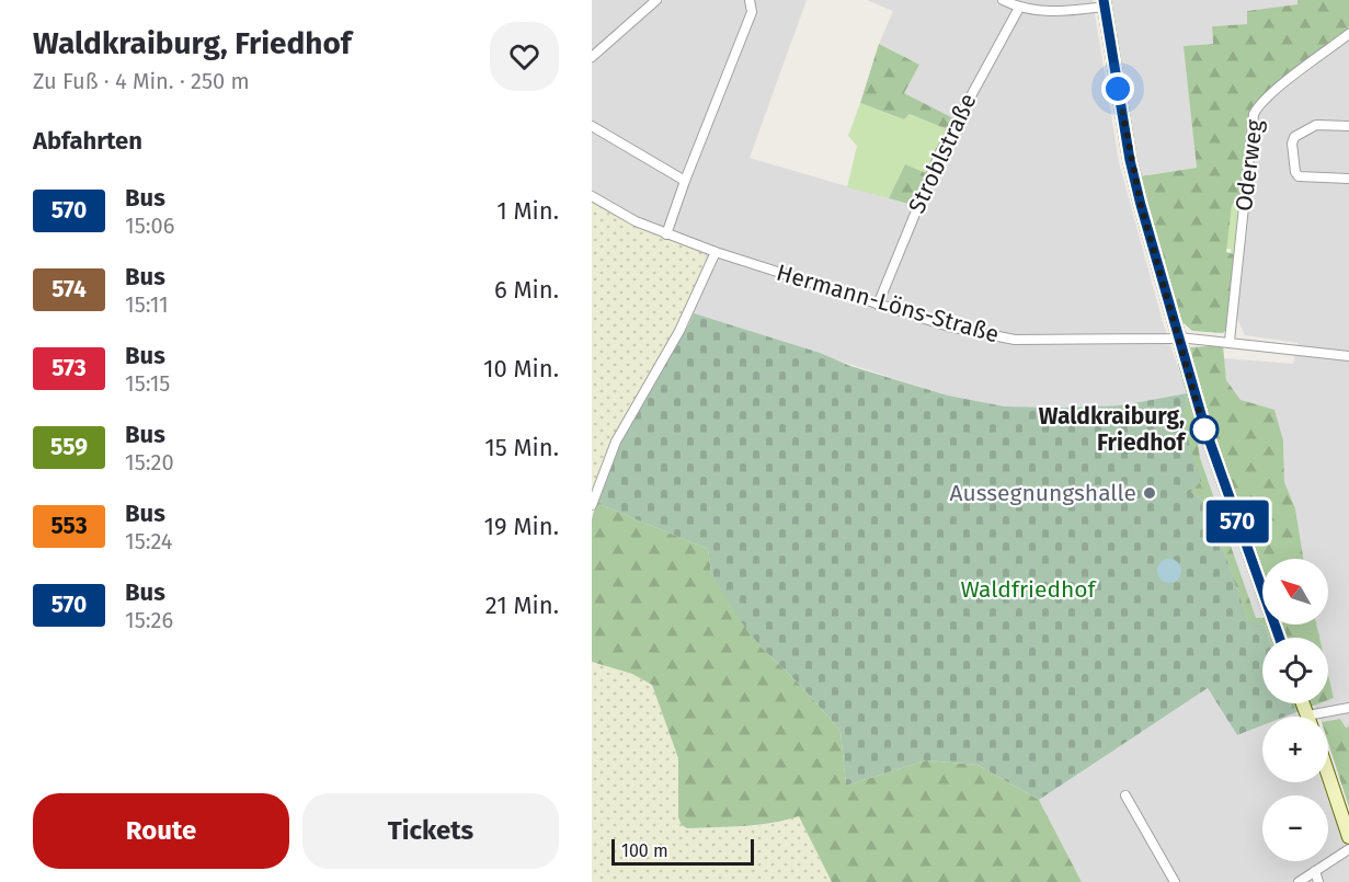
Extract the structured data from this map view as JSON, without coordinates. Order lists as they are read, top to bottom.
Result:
{
  "streets": {
    "street": ["Stroblstraße", "Oderweg", "Hermann-Löns-Straße"]
  },
  "crossings": [
    ["Stroblstraße", "Hermann-Löns-Straße"],
    ["Oderweg", "Hermann-Löns-Straße"]
  ],
  "parks": ["Waldfriedhof"],
  "places": ["Waldkraiburg, Friedhof", "Aussegnungshalle"],
  "lines": ["bus line 570"],
  "scale_bar": "100 m",
  "north": "top left",
  "page": {
    "heading": [
      ["Waldkraiburg, Friedhof", "Zu Fuß · 4 Min. · 250 m"],
      "Abfahrten"
    ],
    "on_map": "570",
    "list": [
      {
        "mark": "570",
        "name": "Bus",
        "note": "15:06",
        "value": "1 Min."
      },
      {
        "mark": "574",
        "name": "Bus",
        "note": "15:11",
        "value": "6 Min."
      },
      {
        "mark": "573",
        "name": "Bus",
        "note": "15:15",
        "value": "10 Min."
      },
      {
        "mark": "559",
        "name": "Bus",
        "note": "15:20",
        "value": "15 Min."
      },
      {
        "mark": "553",
        "name": "Bus",
        "note": "15:24",
        "value": "19 Min."
      },
      {
        "mark": "570",
        "name": "Bus",
        "note": "15:26",
        "value": "21 Min."
      }
    ],
    "map_buttons": ["+", "−"],
    "buttons": ["Route", "Tickets"],
    "scale": "100 m"
  }
}
